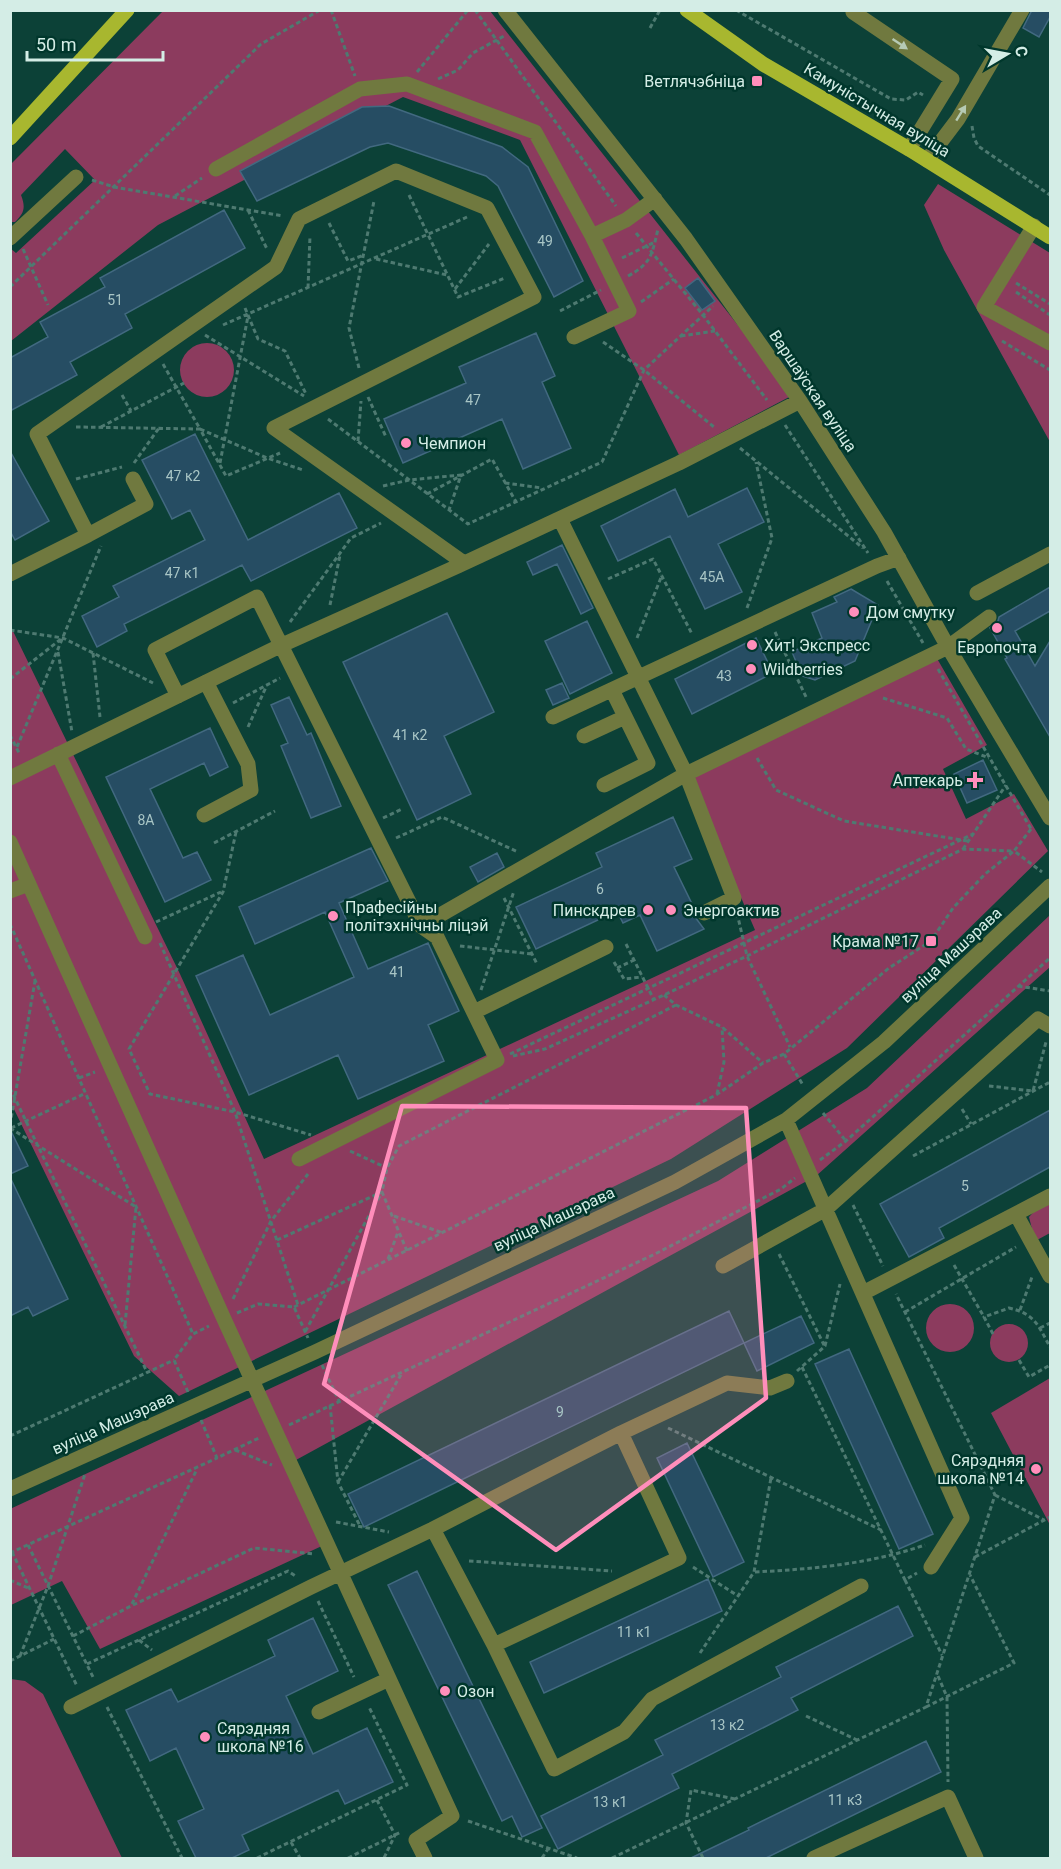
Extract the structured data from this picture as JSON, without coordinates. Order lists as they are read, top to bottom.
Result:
{
  "streets": {
    "main road": ["Камуністычная вуліца"],
    "street": ["Варшаўская вуліца", "вуліца Машэрава"]
  },
  "places": {
    "transit": ["Ветлячэбніца", "Крама №17"],
    "other": [
      "Чемпион",
      "Дом смутку",
      "Европочта",
      "Хит! Экспресс",
      "Wildberries",
      "Пинскдрев",
      "Энергоактив",
      "Прафесійны політэхнічны ліцэй",
      "Сярэдняя школа №14",
      "Озон",
      "Сярэдняя школа №16"
    ],
    "health": ["Аптекарь"]
  },
  "house_numbers": [
    "49",
    "51",
    "47",
    "47 к2",
    "47 к1",
    "45А",
    "43",
    "41 к2",
    "8А",
    "6",
    "41",
    "5",
    "9",
    "11 к1",
    "13 к2",
    "11 к3",
    "13 к1"
  ],
  "scale_bar": "50 m",
  "north": "right"
}
